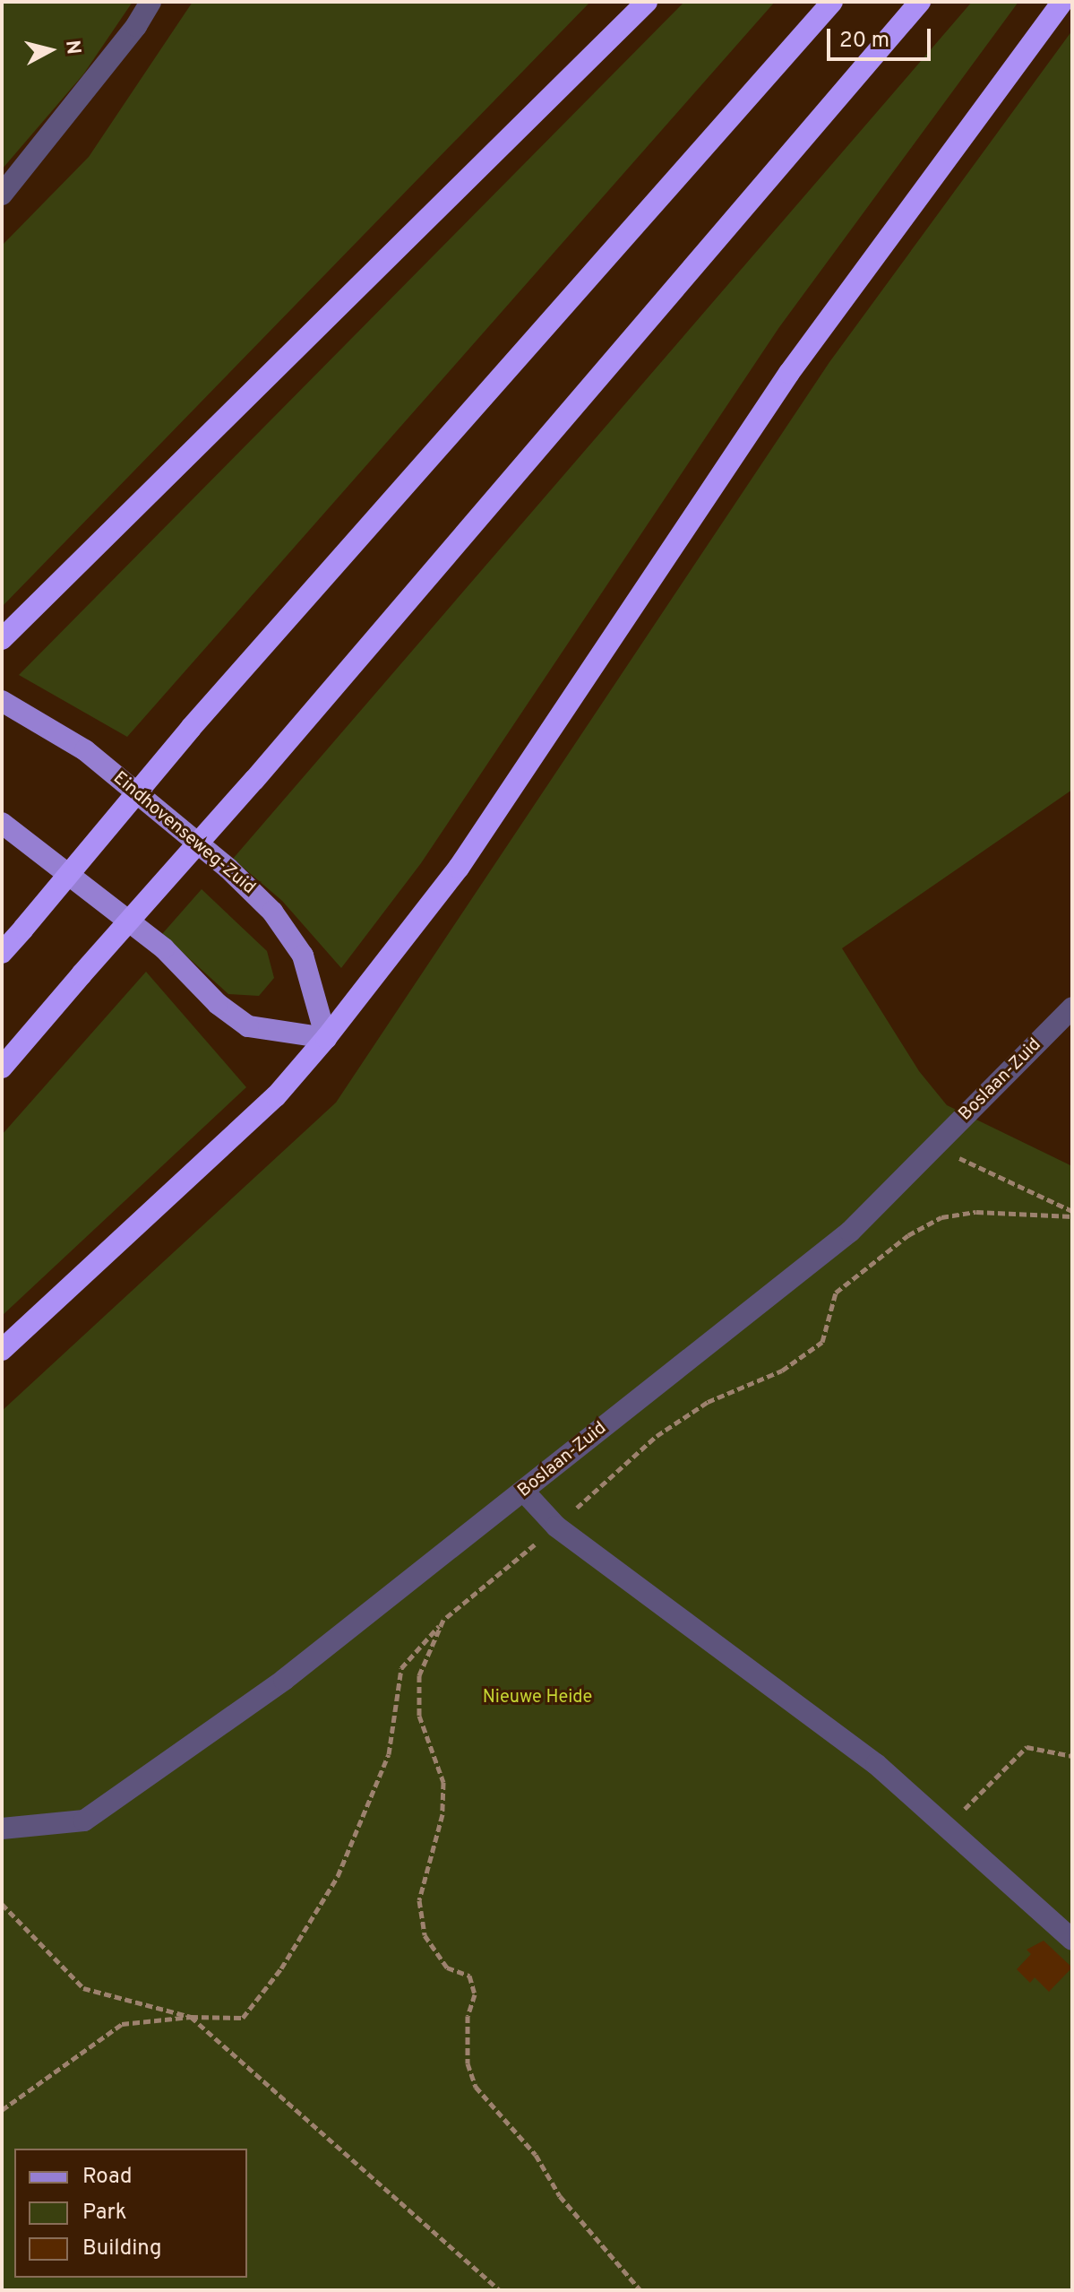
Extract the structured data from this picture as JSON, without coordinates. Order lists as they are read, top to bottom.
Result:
{
  "streets": {
    "main road": ["Eindhovenseweg-Zuid"],
    "street": ["Boslaan-Zuid"]
  },
  "parks": ["Nieuwe Heide"],
  "legend": ["Road", "Park", "Building"],
  "scale_bar": "20 m",
  "north": "right"
}
